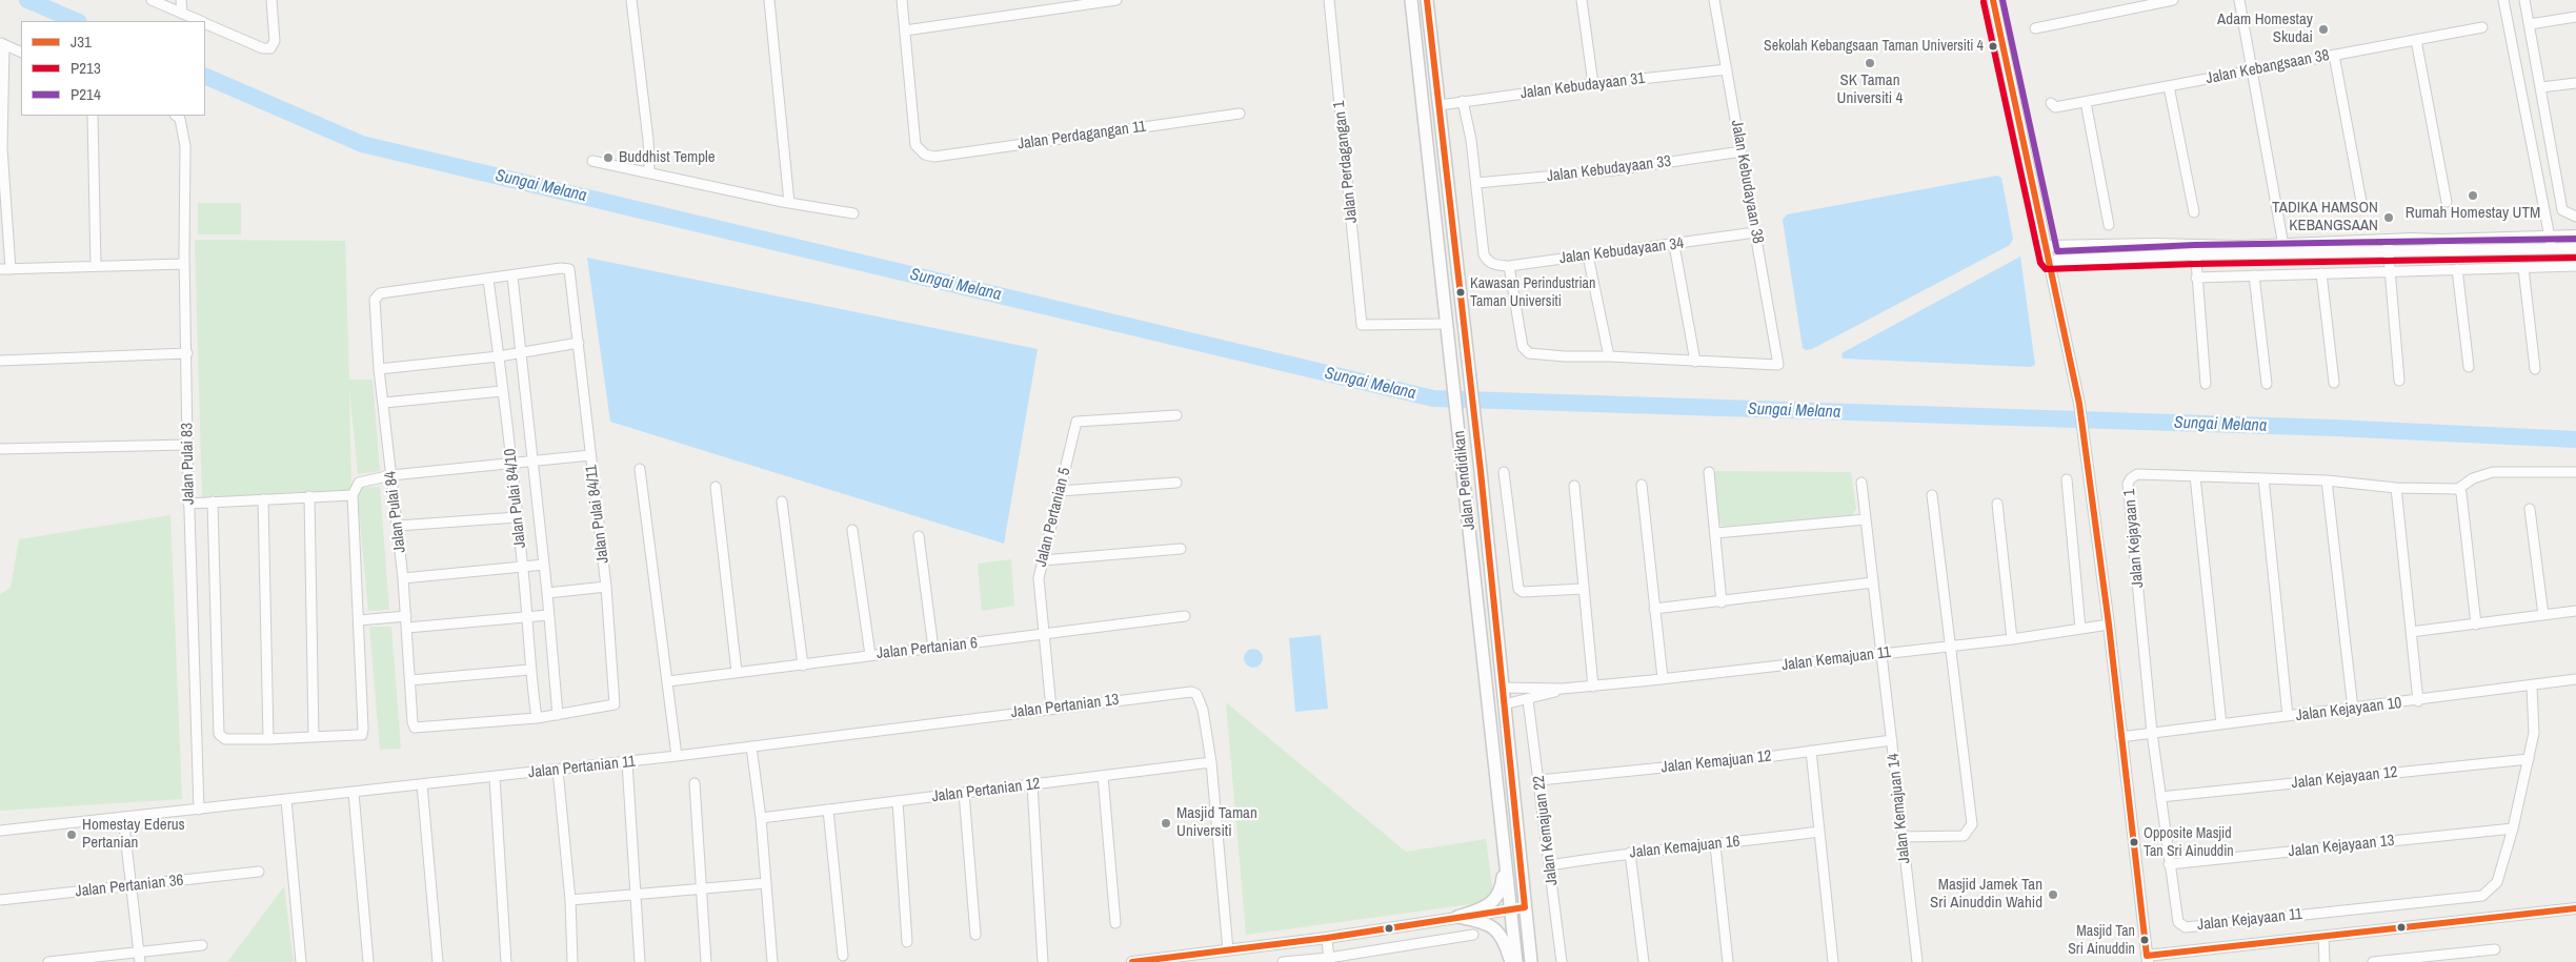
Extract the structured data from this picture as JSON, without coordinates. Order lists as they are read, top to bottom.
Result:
{
  "streets": {
    "main road": ["Jalan Pendidikan"],
    "street": [
      "Jalan Kebangsaan 38",
      "Jalan Kebudayaan 31",
      "Jalan Perdagangan 11",
      "Jalan Perdagangan 1",
      "Jalan Kebudayaan 33",
      "Jalan Kebudayaan 38",
      "Jalan Kebudayaan 34",
      "Jalan Pulai 83",
      "Jalan Pulai 84/10",
      "Jalan Pulai 84",
      "Jalan Pulai 84/11",
      "Jalan Pertanian 5",
      "Jalan Kejayaan 1",
      "Jalan Pertanian 6",
      "Jalan Kemajuan 11",
      "Jalan Pertanian 13",
      "Jalan Kejayaan 10",
      "Jalan Kemajuan 12",
      "Jalan Pertanian 11",
      "Jalan Kejayaan 12",
      "Jalan Pertanian 12",
      "Jalan Kemajuan 14",
      "Jalan Kemajuan 22",
      "Jalan Kejayaan 13",
      "Jalan Kemajuan 16",
      "Jalan Pertanian 36",
      "Jalan Kejayaan 11"
    ]
  },
  "crossings": [
    ["Jalan Kebudayaan 31", "Jalan Kebudayaan 38"],
    ["Jalan Kebudayaan 31", "Jalan Pendidikan"],
    ["Jalan Perdagangan 1", "Jalan Pendidikan"],
    ["Jalan Kebudayaan 33", "Jalan Kebudayaan 38"],
    ["Jalan Kebudayaan 33", "Jalan Kebudayaan 34"],
    ["Jalan Kebudayaan 38", "Jalan Kebudayaan 34"],
    ["Jalan Pulai 83", "Jalan Pertanian 11"],
    ["Jalan Pendidikan", "Jalan Kemajuan 11"],
    ["Jalan Pulai 84/10", "Jalan Pulai 84"],
    ["Jalan Pulai 84/10", "Jalan Pulai 84/11"],
    ["Jalan Pulai 84", "Jalan Pulai 84/11"],
    ["Jalan Pertanian 5", "Jalan Pertanian 6"],
    ["Jalan Pertanian 5", "Jalan Pertanian 13"],
    ["Jalan Kejayaan 1", "Jalan Kejayaan 10"],
    ["Jalan Kejayaan 1", "Jalan Kejayaan 11"],
    ["Jalan Kemajuan 11", "Jalan Kemajuan 14"],
    ["Jalan Kemajuan 11", "Jalan Kemajuan 22"],
    ["Jalan Pertanian 13", "Jalan Pertanian 11"],
    ["Jalan Pertanian 13", "Jalan Pertanian 12"],
    ["Jalan Kejayaan 10", "Jalan Kejayaan 11"],
    ["Jalan Kemajuan 12", "Jalan Kemajuan 14"],
    ["Jalan Kemajuan 12", "Jalan Kemajuan 22"],
    ["Jalan Kejayaan 12", "Jalan Kejayaan 11"],
    ["Jalan Kemajuan 22", "Jalan Kemajuan 16"],
    ["Jalan Kejayaan 13", "Jalan Kejayaan 11"]
  ],
  "water": ["Sungai Melana"],
  "places": [
    "Adam Homestay Skudai",
    "Sekolah Kebangsaan Taman Universiti 4",
    "SK Taman Universiti 4",
    "Buddhist Temple",
    "Rumah Homestay UTM",
    "TADIKA HAMSON KEBANGSAAN",
    "Kawasan Perindustrian Taman Universiti",
    "Masjid Taman Universiti",
    "Homestay Ederus Pertanian",
    "Opposite Masjid Tan Sri Ainuddin",
    "Masjid Jamek Tan Sri Ainuddin Wahid",
    "Masjid Tan Sri Ainuddin"
  ],
  "lines": ["transit line J31", "transit line P214", "transit line P213"],
  "legend": ["J31", "P213", "P214"]
}
